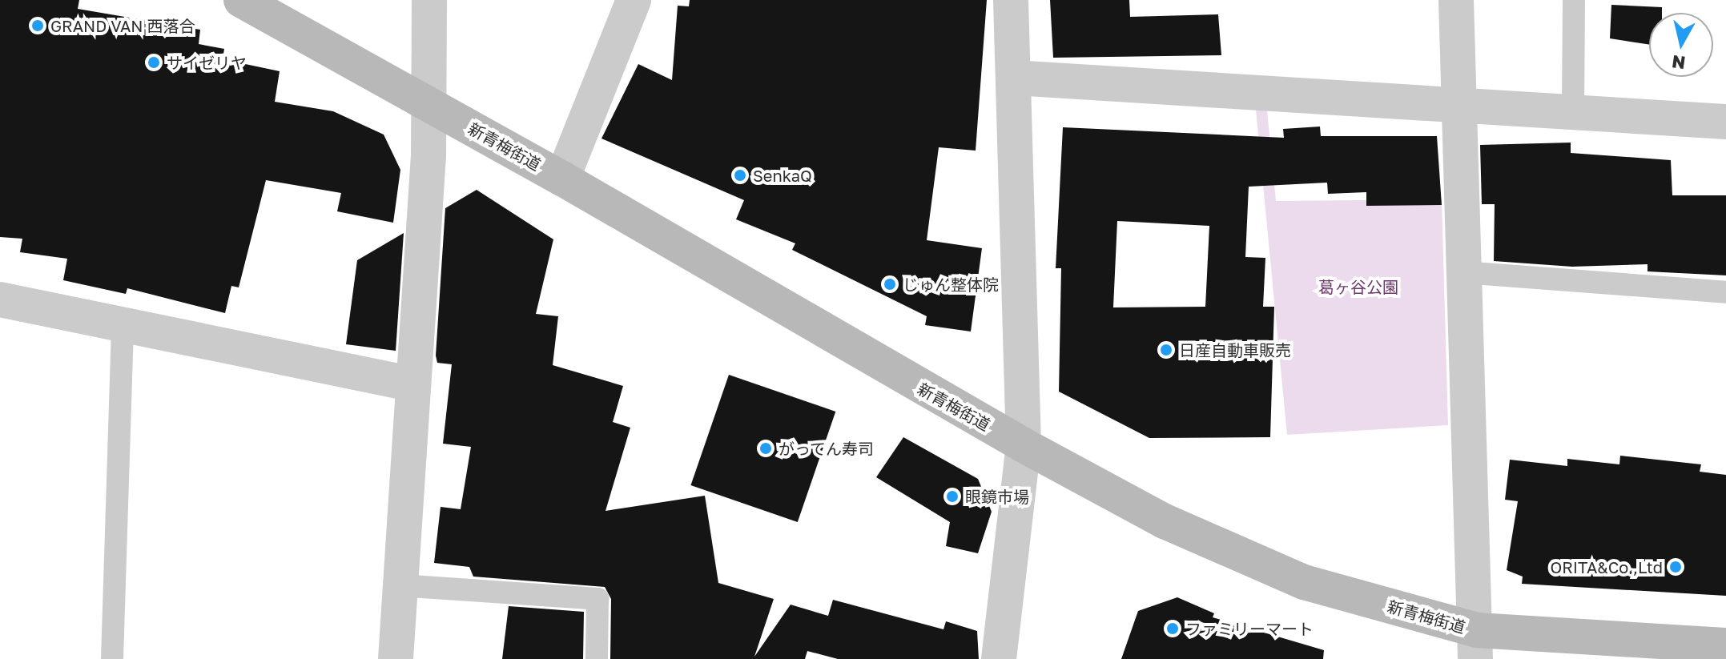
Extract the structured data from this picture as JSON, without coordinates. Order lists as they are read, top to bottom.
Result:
{
  "streets": {
    "main road": ["新青梅街道"]
  },
  "parks": ["葛ヶ谷公園"],
  "places": [
    "GRAND VAN 西落合",
    "サイゼリヤ",
    "SenkaQ",
    "じゅん整体院",
    "日産自動車販売",
    "がってん寿司",
    "眼鏡市場",
    "ORITA&Co.,Ltd",
    "ファミリーマート"
  ],
  "north": "bottom"
}
